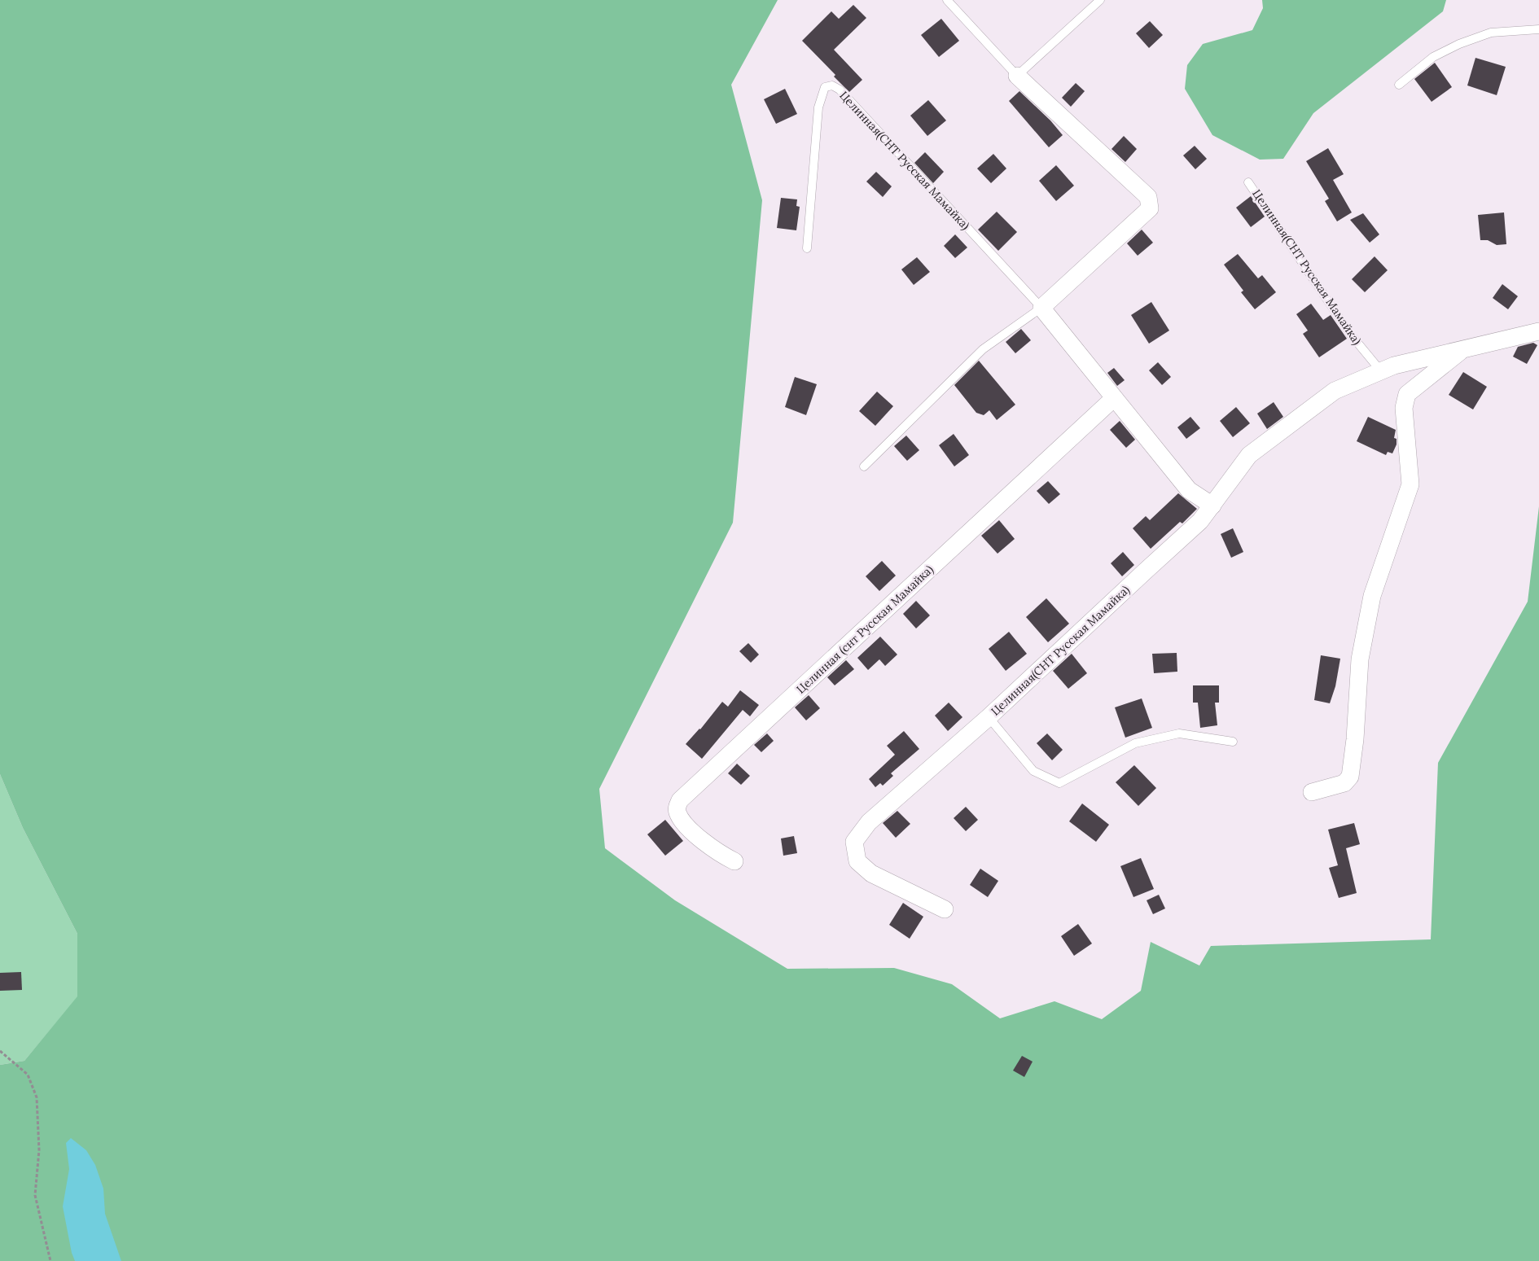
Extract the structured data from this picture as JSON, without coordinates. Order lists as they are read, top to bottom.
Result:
{
  "streets": {
    "street": ["Целинная(СНТ Русская Мамайка)", "Целинная (снт Русская Мамайка)"]
  },
  "crossings": [
    ["Целинная(СНТ Русская Мамайка)", "Целинная (снт Русская Мамайка)"]
  ]
}
